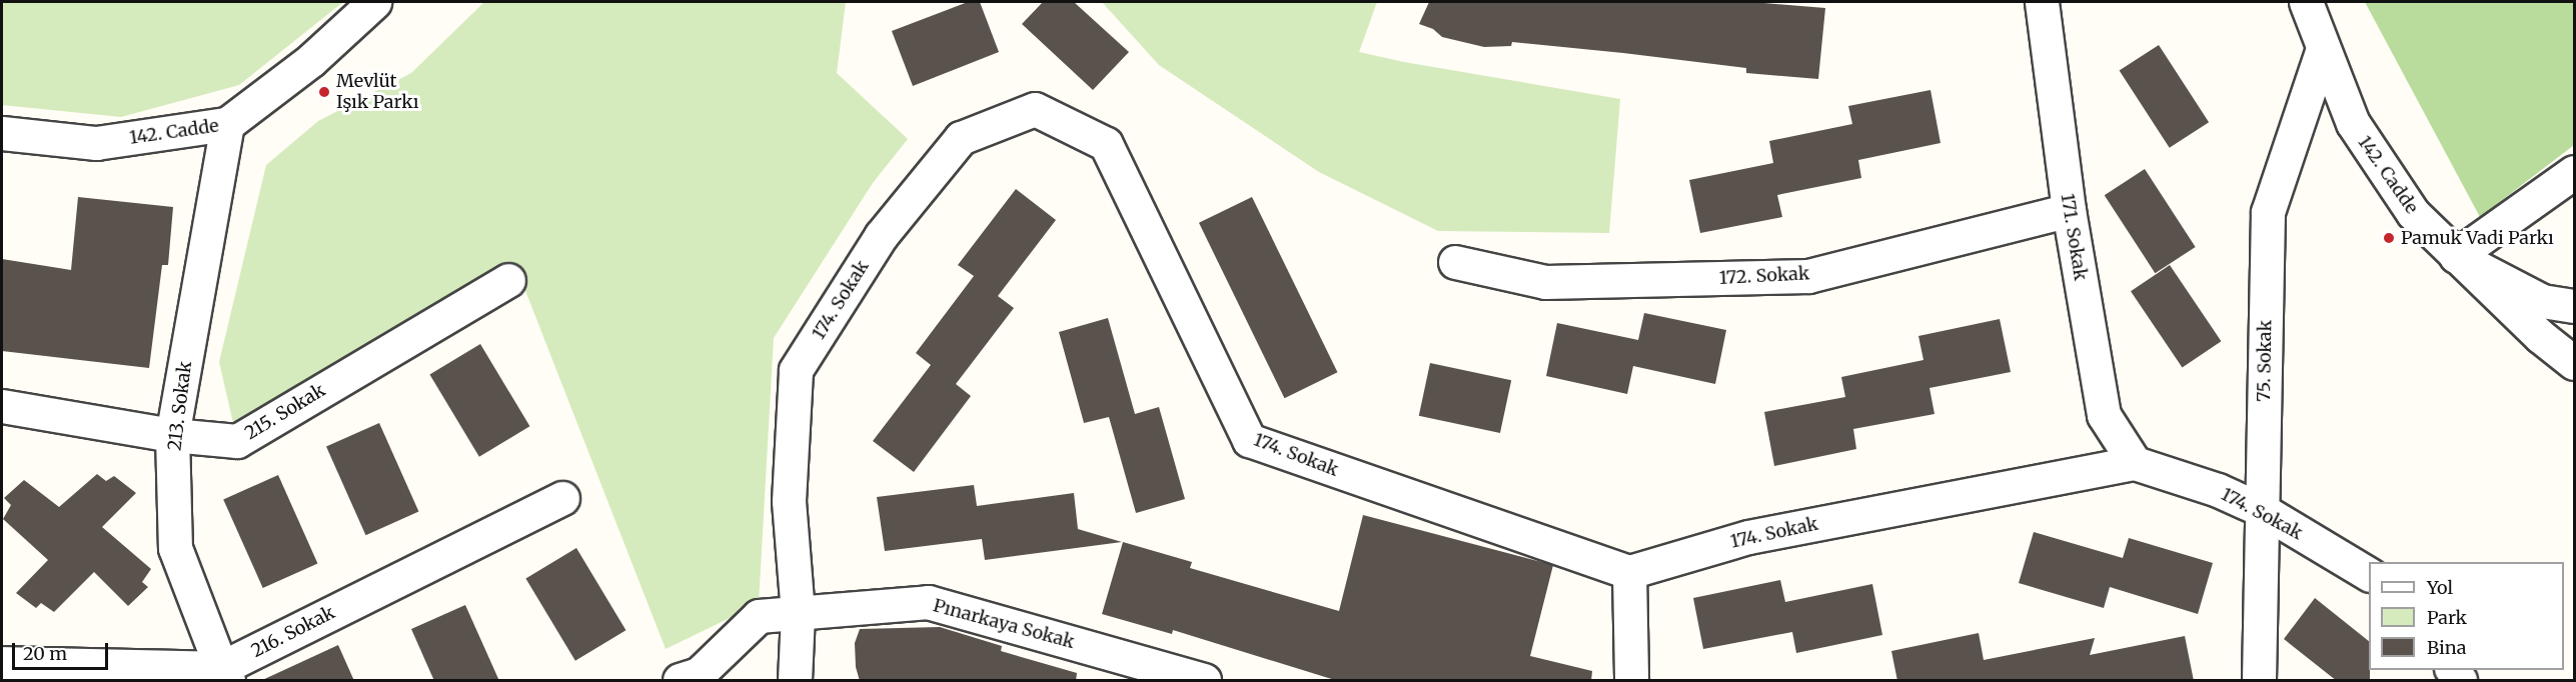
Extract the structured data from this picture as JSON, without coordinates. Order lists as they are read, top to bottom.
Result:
{
  "streets": {
    "street": [
      "142. Cadde",
      "171. Sokak",
      "172. Sokak",
      "174. Sokak",
      "75. Sokak",
      "213. Sokak",
      "215. Sokak",
      "Pınarkaya Sokak",
      "216. Sokak"
    ]
  },
  "crossings": [
    ["142. Cadde", "75. Sokak"],
    ["142. Cadde", "213. Sokak"],
    ["171. Sokak", "172. Sokak"],
    ["171. Sokak", "174. Sokak"],
    ["174. Sokak", "75. Sokak"],
    ["174. Sokak", "Pınarkaya Sokak"],
    ["213. Sokak", "215. Sokak"],
    ["213. Sokak", "216. Sokak"]
  ],
  "places": ["Mevlüt Işık Parkı", "Pamuk Vadi Parkı"],
  "legend": ["Yol", "Park", "Bina"],
  "scale_bar": "20 m"
}
